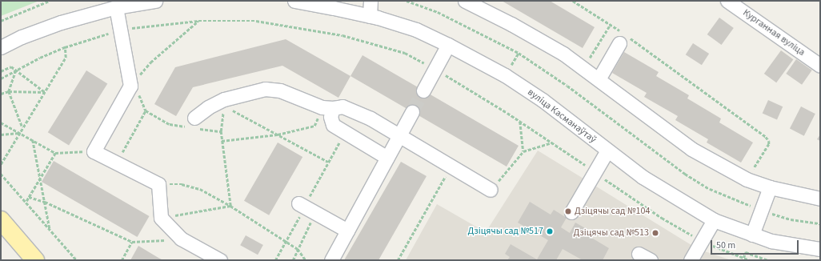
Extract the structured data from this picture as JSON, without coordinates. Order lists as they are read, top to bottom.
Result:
{
  "streets": {
    "street": ["Курганная вуліца", "вуліца Касманаўтаў"]
  },
  "places": ["Дзіцячы сад №104", "Дзіцячы сад №517", "Дзіцячы сад №513"],
  "scale_bar": "50 m"
}
